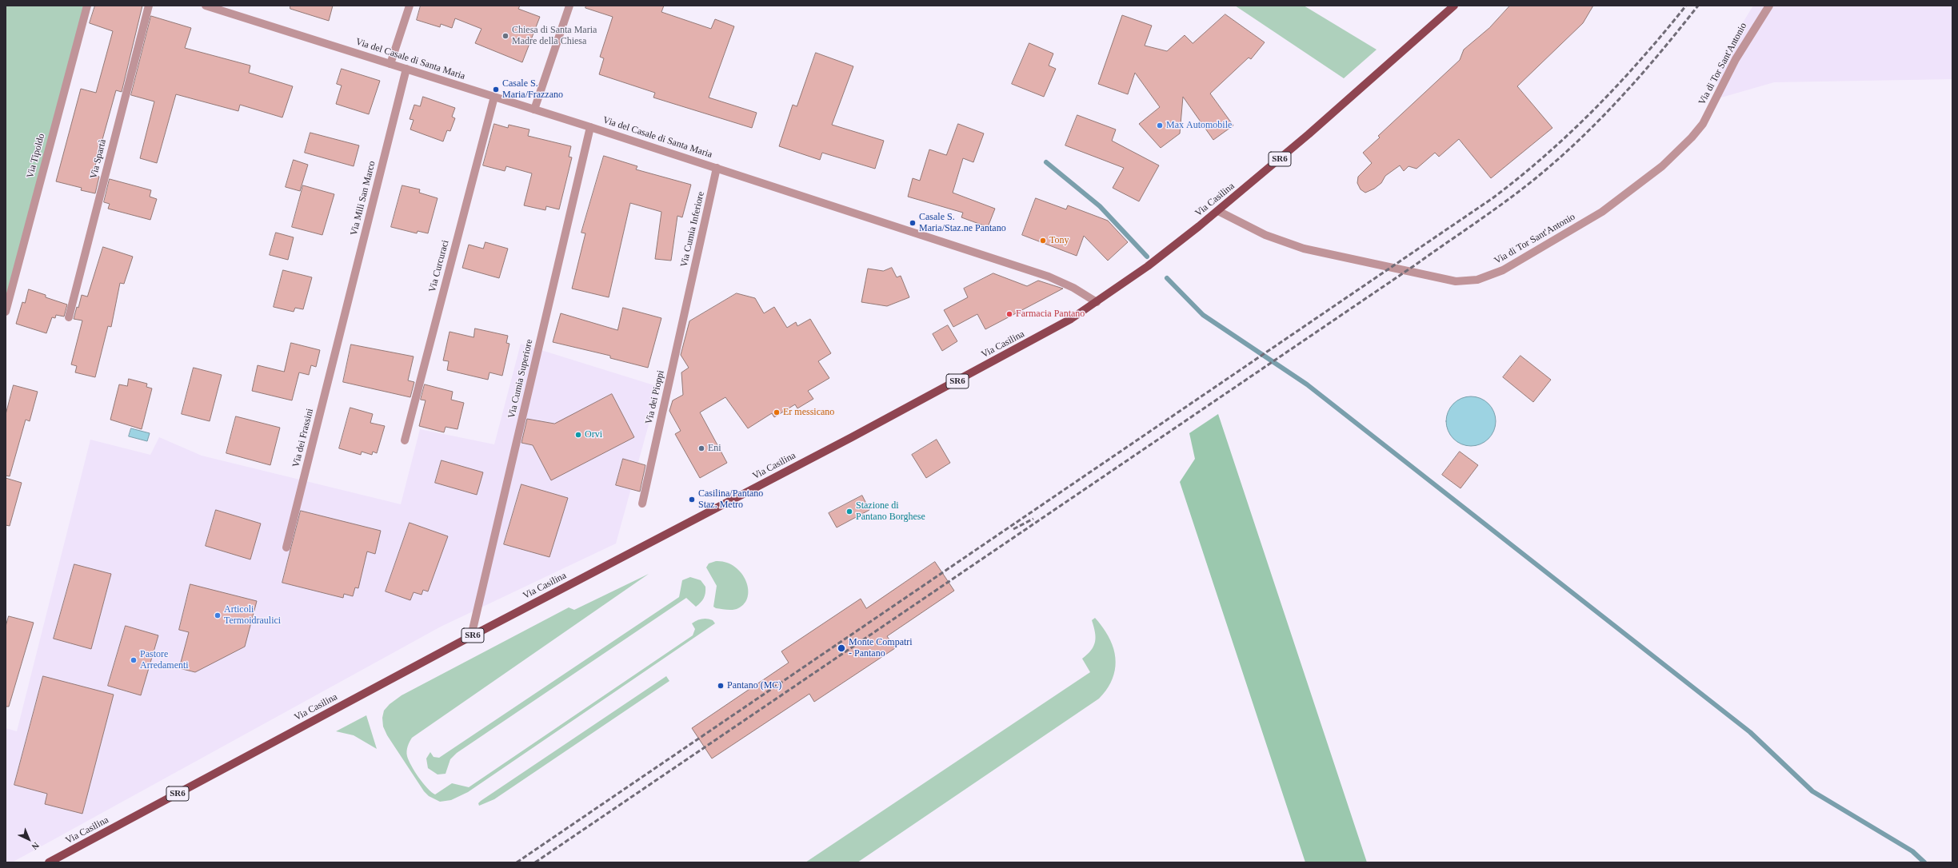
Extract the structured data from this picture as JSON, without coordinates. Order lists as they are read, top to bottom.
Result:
{
  "streets": {
    "main road": ["SR6", "Via Casilina"],
    "street": [
      "Via del Casale di Santa Maria",
      "Via di Tor Sant'Antonio",
      "Via Tipoldo",
      "Via Spartà",
      "Via Mili San Marco",
      "Via Cumia Inferiore",
      "Via Curcuraci",
      "Via Cumia Superiore",
      "Via dei Pioppi",
      "Via dei Frassini"
    ]
  },
  "crossings": [
    ["Via del Casale di Santa Maria", "Via Mili San Marco"],
    ["Via del Casale di Santa Maria", "Via Casilina"],
    ["Via del Casale di Santa Maria", "Via Cumia Inferiore"],
    ["Via del Casale di Santa Maria", "Via Curcuraci"],
    ["Via del Casale di Santa Maria", "Via Cumia Superiore"],
    ["Via di Tor Sant'Antonio", "Via Casilina"],
    ["Via Mili San Marco", "Via dei Frassini"],
    ["Via Casilina", "Via Cumia Superiore"],
    ["Via Cumia Inferiore", "Via dei Pioppi"]
  ],
  "places": [
    "Chiesa di Santa Maria Madre della Chiesa",
    "Casale S. Maria/Frazzano",
    "Max Automobile",
    "Casale S. Maria/Staz.ne Pantano",
    "Tony",
    "Farmacia Pantano",
    "Er messicano",
    "Orvi",
    "Eni",
    "Casilina/Pantano Staz. Metro",
    "Stazione di Pantano Borghese",
    "Articoli Termoidraulici",
    "Monte Compatri - Pantano",
    "Pastore Arredamenti",
    "Pantano (MC)"
  ],
  "north": "bottom right"
}
